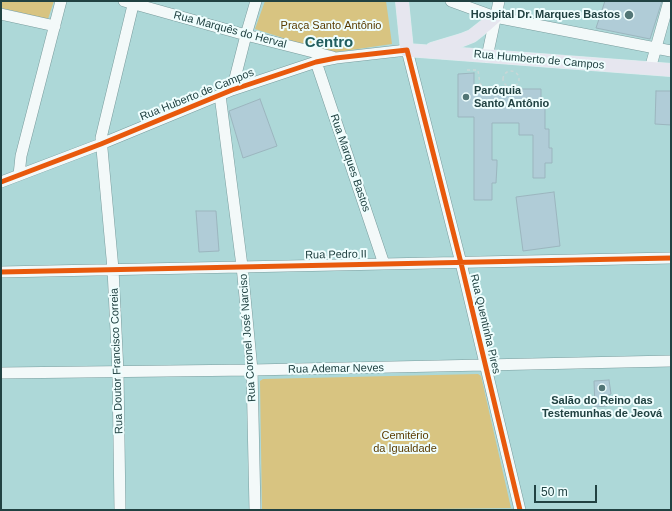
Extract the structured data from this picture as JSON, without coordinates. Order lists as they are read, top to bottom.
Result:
{
  "streets": {
    "main road": ["Rua Humberto de Campos"],
    "street": [
      "Rua Marquês do Herval",
      "Rua Huberto de Campos",
      "Rua Marques Bastos",
      "Rua Pedro II",
      "Rua Quentinha Pires",
      "Rua Coronel José Narciso",
      "Rua Doutor Francisco Correia",
      "Rua Ademar Neves"
    ]
  },
  "crossings": [
    ["Rua Marquês do Herval", "Rua Huberto de Campos"],
    ["Rua Marquês do Herval", "Rua Doutor Francisco Correia"],
    ["Rua Humberto de Campos", "Rua Huberto de Campos"],
    ["Rua Humberto de Campos", "Rua Quentinha Pires"],
    ["Rua Huberto de Campos", "Rua Marques Bastos"],
    ["Rua Huberto de Campos", "Rua Quentinha Pires"],
    ["Rua Huberto de Campos", "Rua Coronel José Narciso"],
    ["Rua Huberto de Campos", "Rua Doutor Francisco Correia"],
    ["Rua Marques Bastos", "Rua Pedro II"],
    ["Rua Pedro II", "Rua Quentinha Pires"],
    ["Rua Pedro II", "Rua Coronel José Narciso"],
    ["Rua Pedro II", "Rua Doutor Francisco Correia"],
    ["Rua Quentinha Pires", "Rua Ademar Neves"],
    ["Rua Coronel José Narciso", "Rua Ademar Neves"],
    ["Rua Doutor Francisco Correia", "Rua Ademar Neves"]
  ],
  "districts": ["Centro"],
  "parks": ["Praça Santo Antônio", "Cemitério da Igualdade"],
  "places": ["Hospital Dr. Marques Bastos", "Paróquia Santo Antônio", "Salão do Reino das Testemunhas de Jeová"],
  "scale_bar": "50 m"
}
